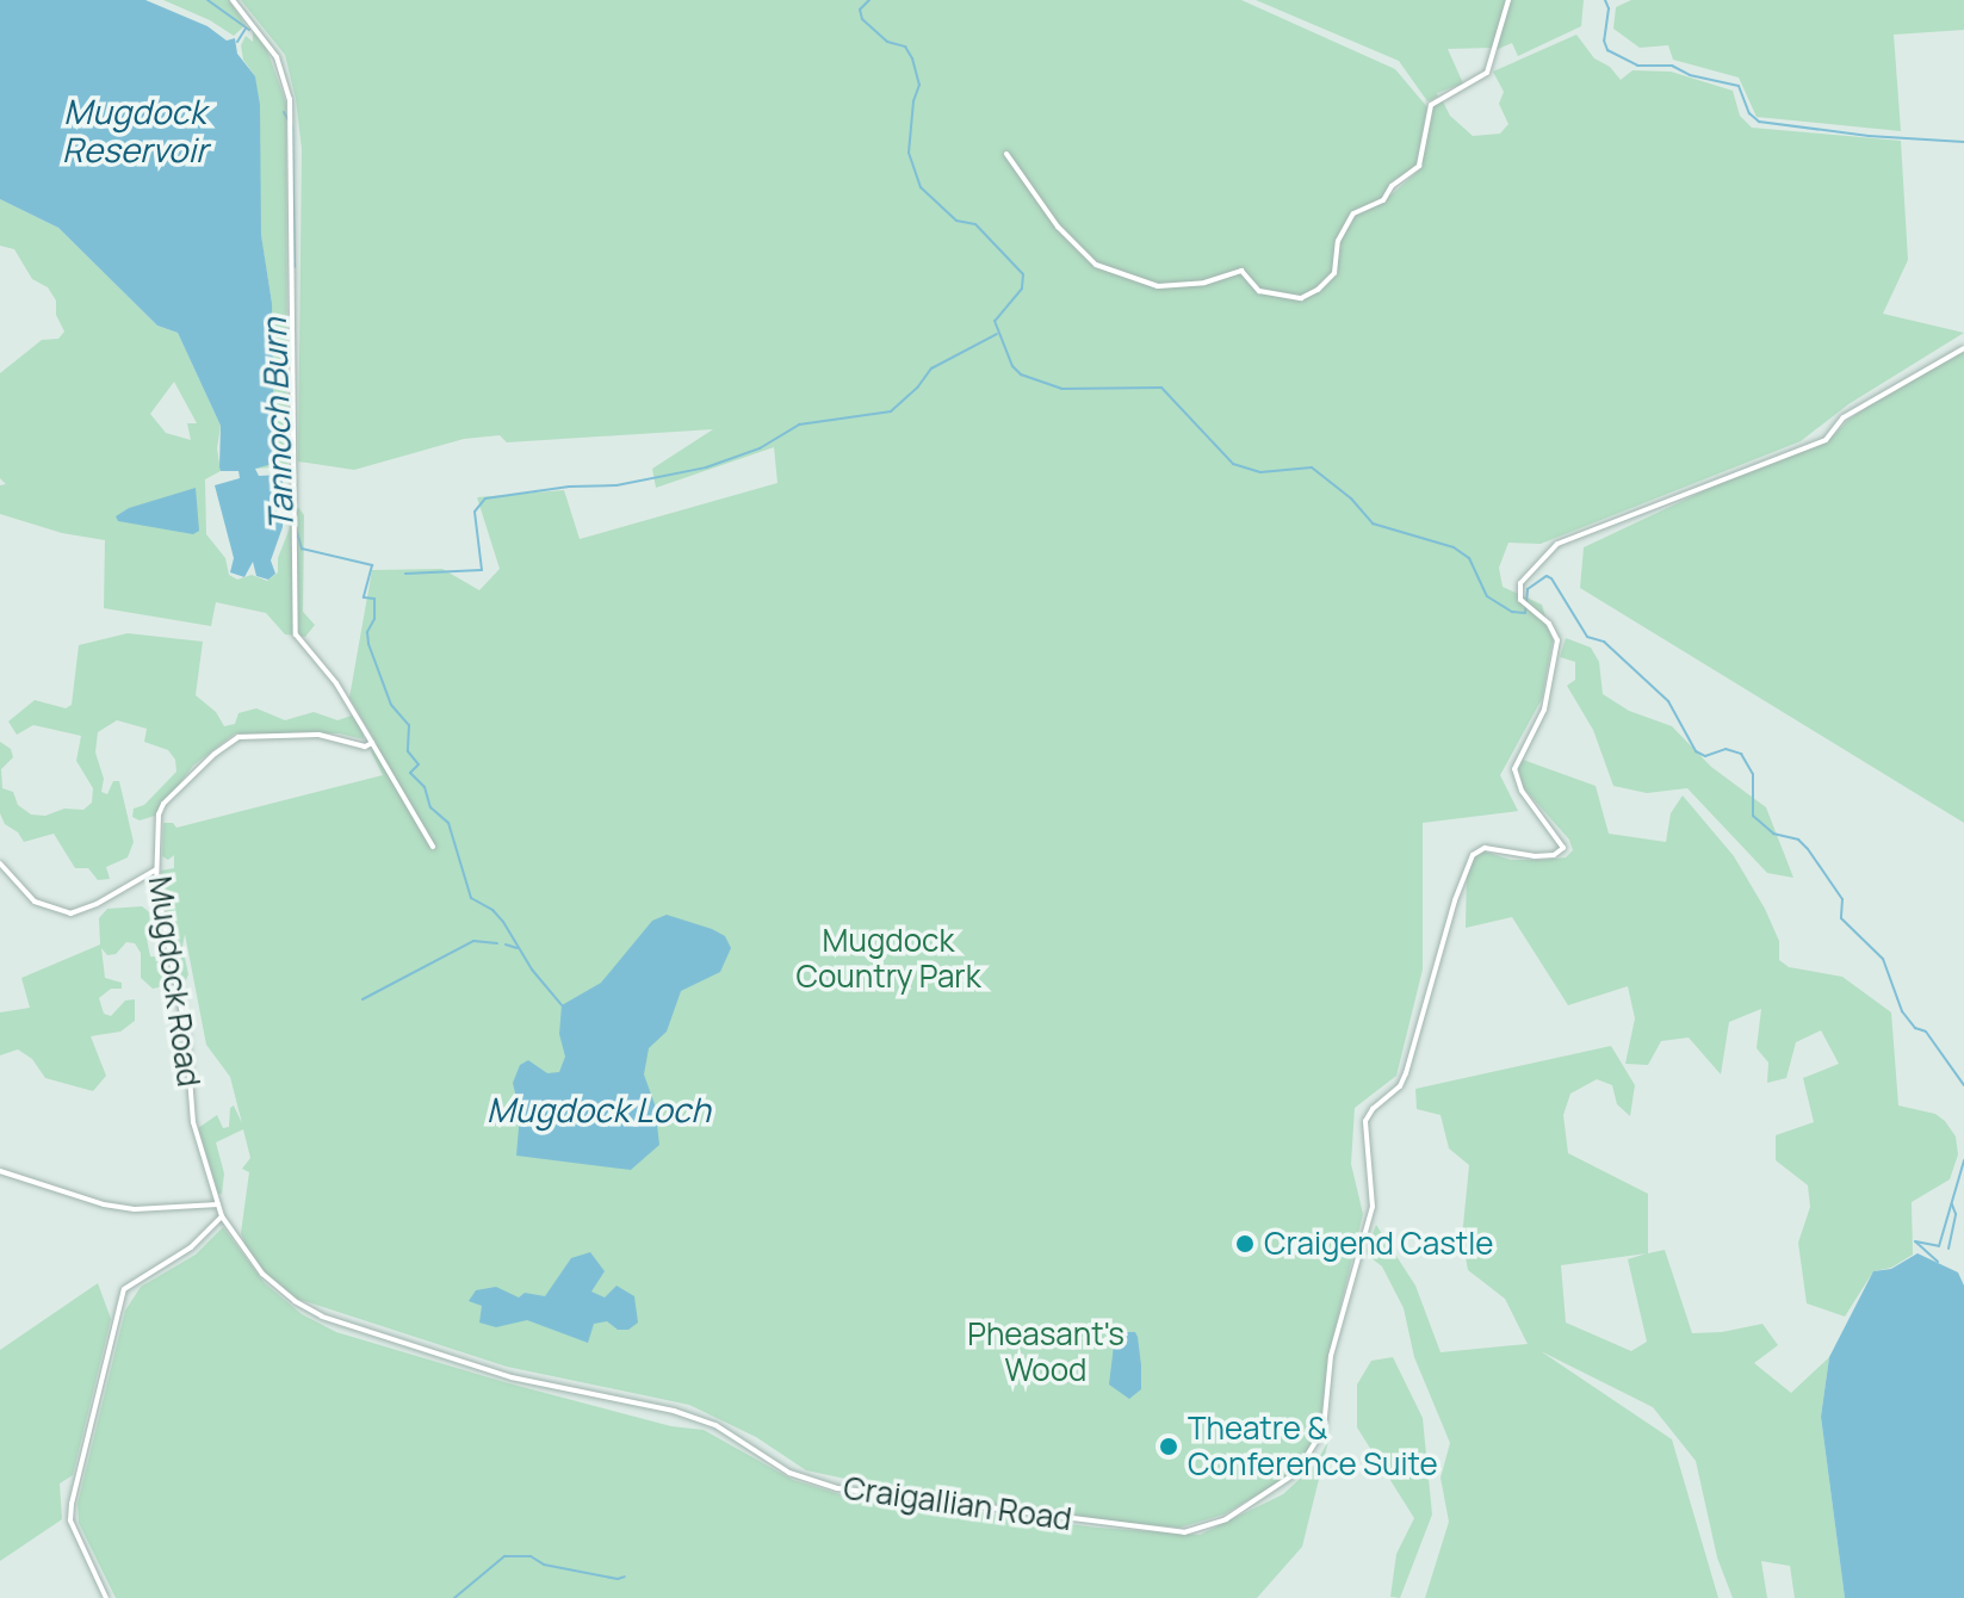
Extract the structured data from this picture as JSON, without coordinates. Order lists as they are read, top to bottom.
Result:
{
  "streets": {
    "street": ["Mugdock Road", "Craigallian Road"]
  },
  "crossings": [
    ["Mugdock Road", "Craigallian Road"]
  ],
  "water": ["Mugdock Reservoir", "Tannoch Burn", "Mugdock Loch"],
  "parks": ["Mugdock Country Park", "Pheasant's Wood"],
  "places": ["Craigend Castle", "Theatre & Conference Suite"]
}
